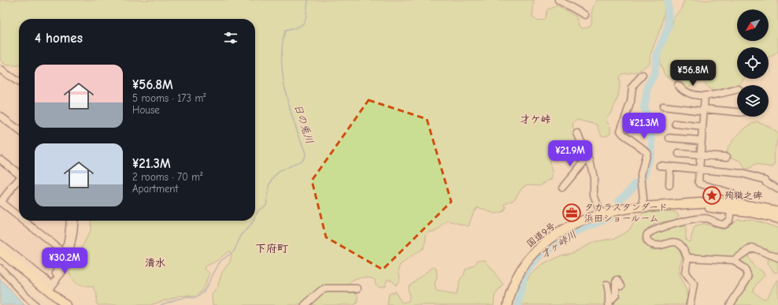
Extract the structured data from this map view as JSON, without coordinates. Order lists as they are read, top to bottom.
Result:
{
  "streets": {
    "highway": ["国道9号"]
  },
  "districts": ["才ケ峠", "下府町", "清水"],
  "water": ["日の兎川", "才ヶ峠川"],
  "places": {
    "place": ["殉職之碑"],
    "office": ["タカラスタンダード 浜田ショールーム"]
  },
  "north": "bottom left",
  "page": {
    "heading": "4 homes",
    "list": [
      {
        "name": "¥56.8M",
        "note": "5 rooms · 173 m² · House"
      },
      {
        "name": "¥21.3M",
        "note": "2 rooms · 70 m² · Apartment"
      }
    ],
    "price": [
      "¥56.8M",
      "¥21.3M",
      "¥21.9M",
      "¥30.2M"
    ]
  }
}
